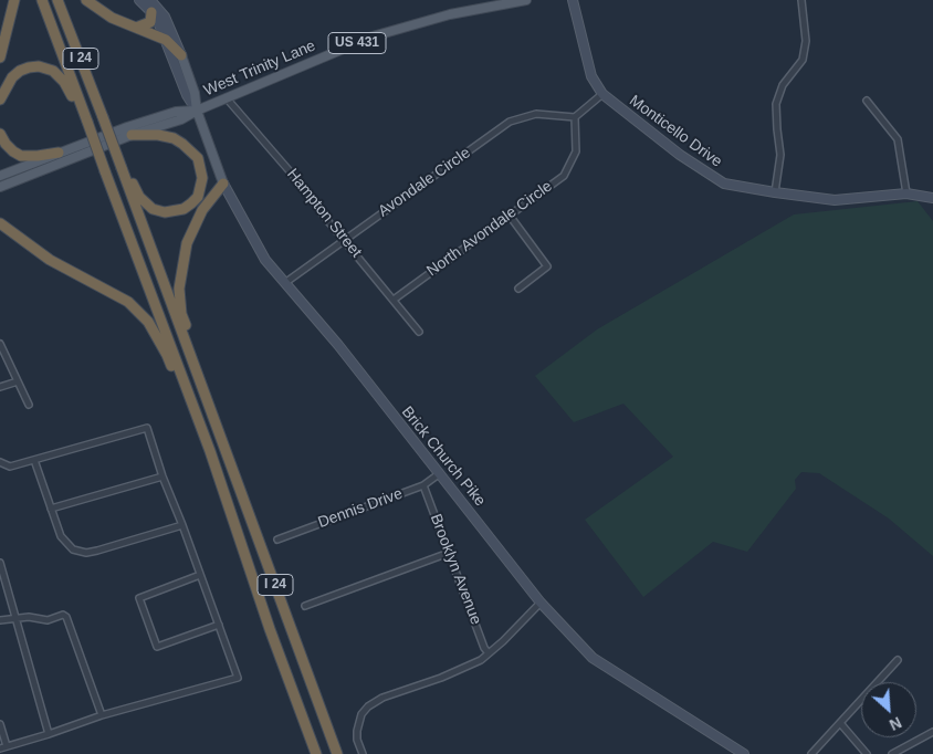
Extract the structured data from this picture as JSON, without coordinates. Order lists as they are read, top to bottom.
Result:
{
  "streets": {
    "highway": ["I 24"],
    "main road": [
      "US 431",
      "West Trinity Lane",
      "Monticello Drive",
      "Brick Church Pike"
    ],
    "street": [
      "Avondale Circle",
      "Hampton Street",
      "North Avondale Circle",
      "Dennis Drive",
      "Brooklyn Avenue"
    ]
  },
  "crossings": [
    ["West Trinity Lane", "Hampton Street"],
    ["West Trinity Lane", "Brick Church Pike"],
    ["Avondale Circle", "Hampton Street"],
    ["Avondale Circle", "North Avondale Circle"],
    ["Avondale Circle", "Brick Church Pike"],
    ["Hampton Street", "North Avondale Circle"],
    ["Brick Church Pike", "Dennis Drive"],
    ["Dennis Drive", "Brooklyn Avenue"]
  ],
  "north": "bottom right"
}
